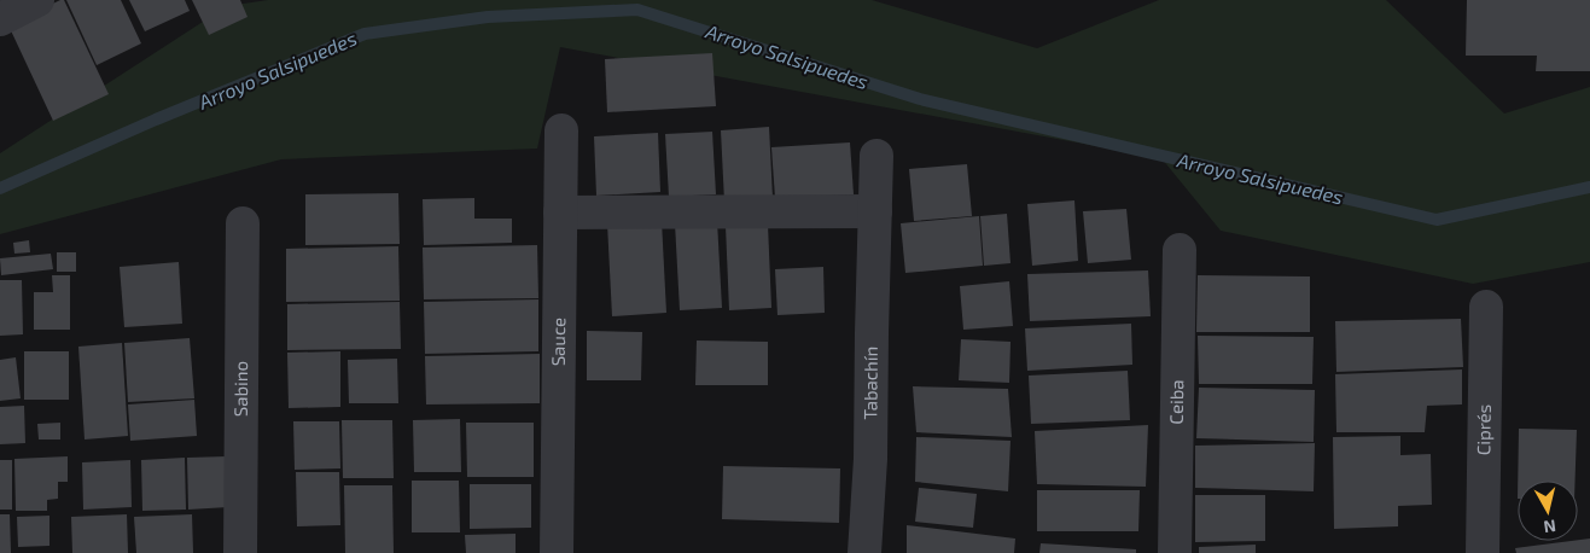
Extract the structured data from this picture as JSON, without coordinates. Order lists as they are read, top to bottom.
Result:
{
  "streets": {
    "street": [
      "Sauce",
      "Tabachín",
      "Sabino",
      "Ceiba",
      "Ciprés"
    ]
  },
  "water": ["Arroyo Salsipuedes"],
  "north": "bottom"
}
